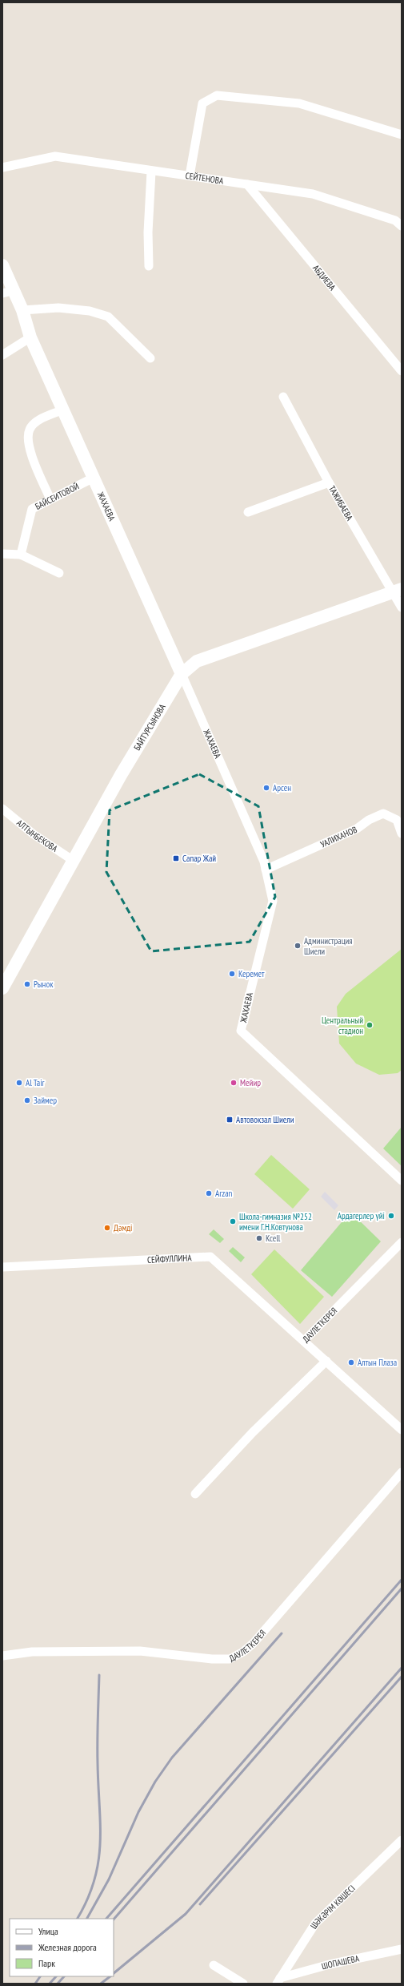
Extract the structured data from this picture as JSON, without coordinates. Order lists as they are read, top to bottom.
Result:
{
  "streets": {
    "main road": ["ЖАХАЕВА", "БАЙТУРСЫНОВА"],
    "street": [
      "СЕЙТЕНОВА",
      "АБДИЕВА",
      "БАЙСЕИТОВОЙ",
      "ТАЖИБАЕВА",
      "АЛТЫНБЕКОВА",
      "УАЛИХАНОВ",
      "СЕЙФУЛЛИНА",
      "ДАУЛЕТКЕРЕЯ",
      "ШӘКӘРІМ КӨШЕСІ",
      "ШОПАШЕВА"
    ]
  },
  "crossings": [
    ["СЕЙТЕНОВА", "АБДИЕВА"],
    ["БАЙСЕИТОВОЙ", "ЖАХАЕВА"],
    ["ТАЖИБАЕВА", "БАЙТУРСЫНОВА"],
    ["ЖАХАЕВА", "БАЙТУРСЫНОВА"],
    ["ЖАХАЕВА", "УАЛИХАНОВ"],
    ["БАЙТУРСЫНОВА", "АЛТЫНБЕКОВА"],
    ["СЕЙФУЛЛИНА", "ДАУЛЕТКЕРЕЯ"],
    ["ШӘКӘРІМ КӨШЕСІ", "ШОПАШЕВА"]
  ],
  "places": {
    "other": [
      "Арсен",
      "Администрация Шиели",
      "Керемет",
      "Рынок",
      "Центральный стадион",
      "Al Tair",
      "Мейир",
      "Займер",
      "Arzan",
      "Ардагерлер үйі",
      "Школа-гимназия №252 имени Г.Н.Ковтунова",
      "Дәмді",
      "Kcell",
      "Алтын Плаза"
    ],
    "transit": ["Сапар Жай", "Автовокзал Шиели"]
  },
  "legend": ["Улица", "Железная дорога", "Парк"]
}
